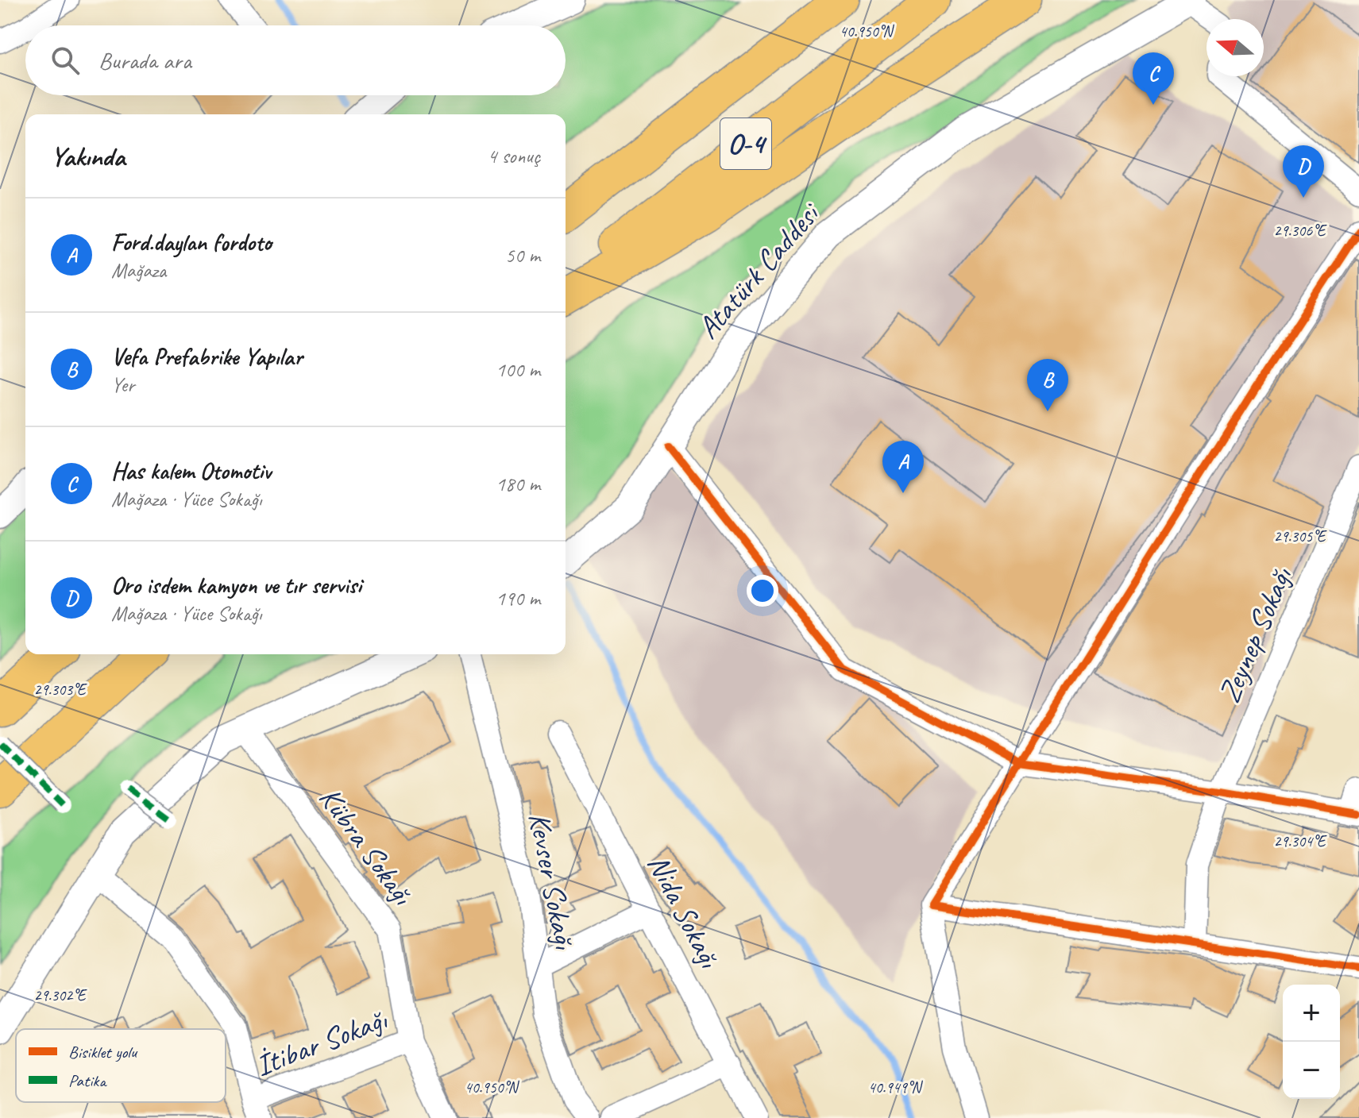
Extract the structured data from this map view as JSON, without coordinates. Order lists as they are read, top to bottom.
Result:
{
  "streets": {
    "highway": ["O-4"],
    "street": [
      "Atatürk Caddesi",
      "Zeynep Sokağı",
      "Kübra Sokağı",
      "Kevser Sokağı",
      "Nida Sokağı",
      "İtibar Sokağı"
    ]
  },
  "crossings": [
    ["Kübra Sokağı", "İtibar Sokağı"]
  ],
  "legend": ["Bisiklet yolu", "Patika"],
  "north": "left",
  "page": {
    "search": "Burada ara",
    "pins": [
      "C",
      "D",
      "B",
      "A"
    ],
    "heading": ["Yakında", "4 sonuç"],
    "list": [
      {
        "mark": "A",
        "name": "Ford.daylan fordoto",
        "note": "Mağaza",
        "value": "50 m"
      },
      {
        "mark": "B",
        "name": "Vefa Prefabrike Yapılar",
        "note": "Yer",
        "value": "100 m"
      },
      {
        "mark": "C",
        "name": "Has kalem Otomotiv",
        "note": "Mağaza · Yüce Sokağı",
        "value": "180 m"
      },
      {
        "mark": "D",
        "name": "Oro isdem kamyon ve tır servisi",
        "note": "Mağaza · Yüce Sokağı",
        "value": "190 m"
      }
    ],
    "map_buttons": ["+", "−"]
  },
  "coordinates": [
    "40.950°N",
    "29.306°E",
    "29.305°E",
    "29.303°E",
    "29.304°E",
    "29.302°E",
    "40.949°N"
  ]
}
